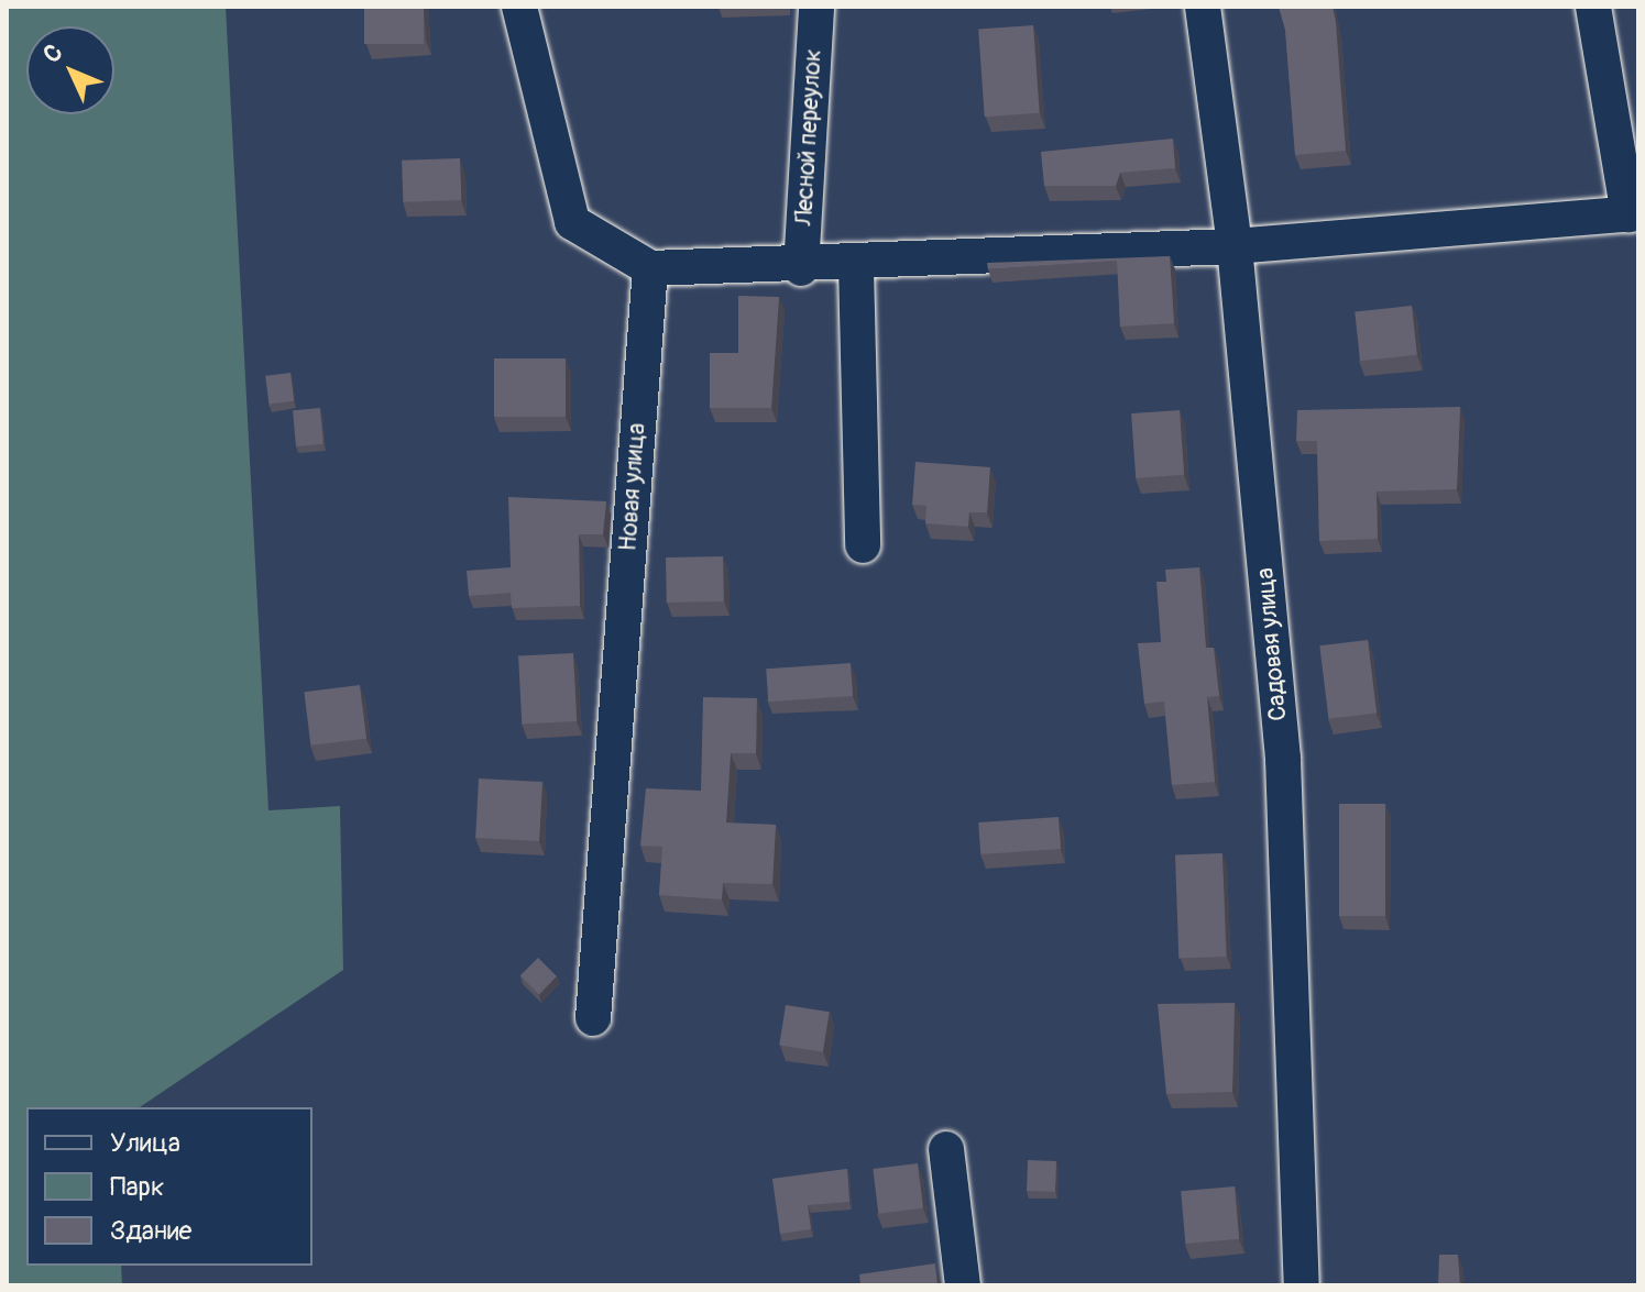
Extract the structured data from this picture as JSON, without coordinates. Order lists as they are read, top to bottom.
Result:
{
  "streets": {
    "street": ["Лесной переулок", "Новая улица", "Садовая улица"]
  },
  "legend": ["Улица", "Парк", "Здание"],
  "north": "top left"
}
